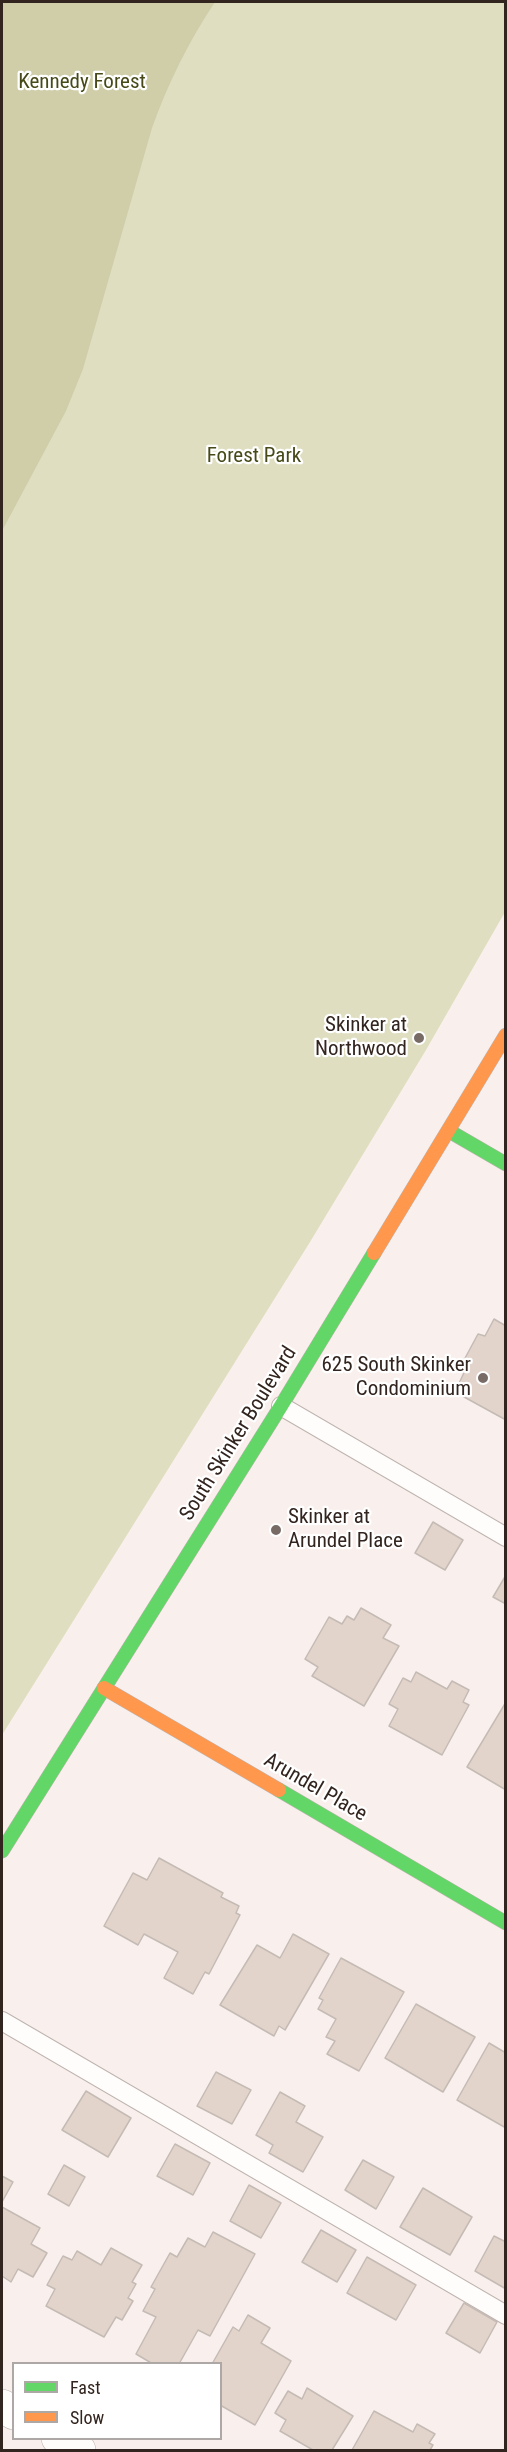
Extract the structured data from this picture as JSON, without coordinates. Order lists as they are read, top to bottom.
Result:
{
  "streets": {
    "main road": ["South Skinker Boulevard", "Arundel Place"]
  },
  "crossings": [
    ["South Skinker Boulevard", "Arundel Place"]
  ],
  "parks": ["Kennedy Forest", "Forest Park"],
  "places": ["Skinker at Northwood", "625 South Skinker Condominium", "Skinker at Arundel Place"],
  "legend": ["Fast", "Slow"]
}
